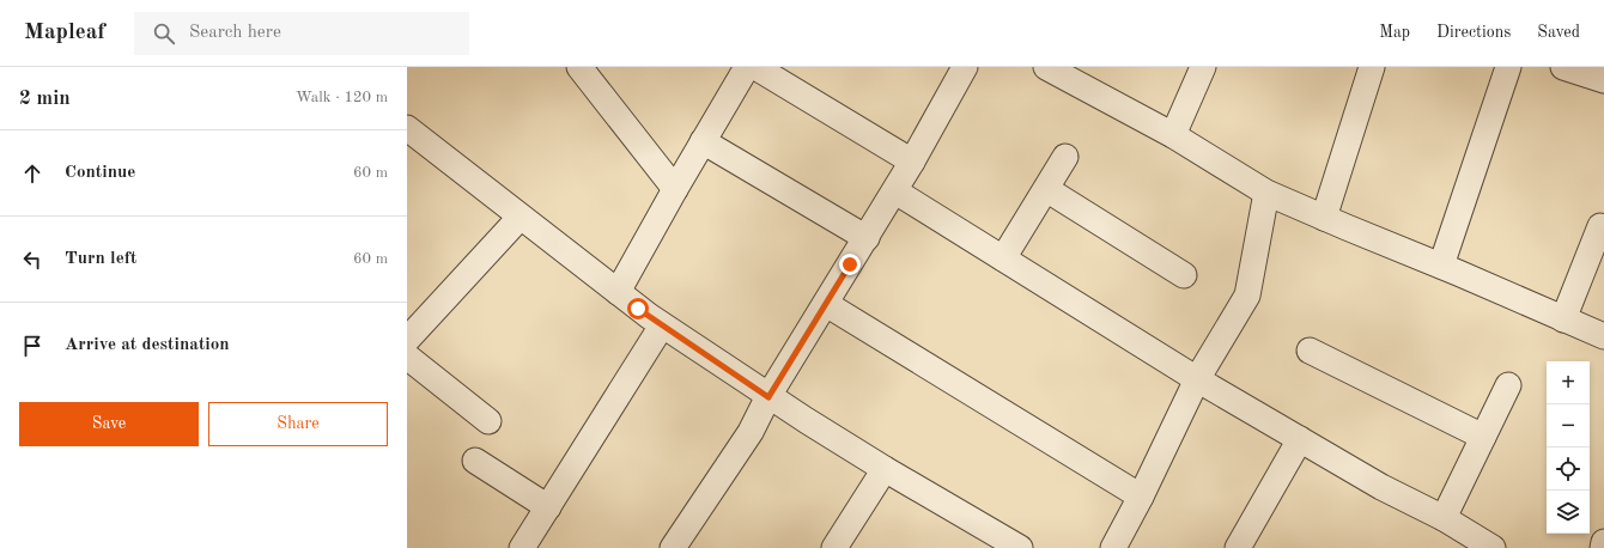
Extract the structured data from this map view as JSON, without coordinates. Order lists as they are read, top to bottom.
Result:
{
  "page": {
    "header": "Mapleaf",
    "search": "Search here",
    "nav": ["Map", "Directions", "Saved"],
    "heading": ["2 min", "Walk · 120 m"],
    "list": [
      ["Continue", "60 m"],
      ["Turn left", "60 m"],
      "Arrive at destination"
    ],
    "map_buttons": ["+", "−"],
    "buttons": ["Save", "Share"]
  }
}
